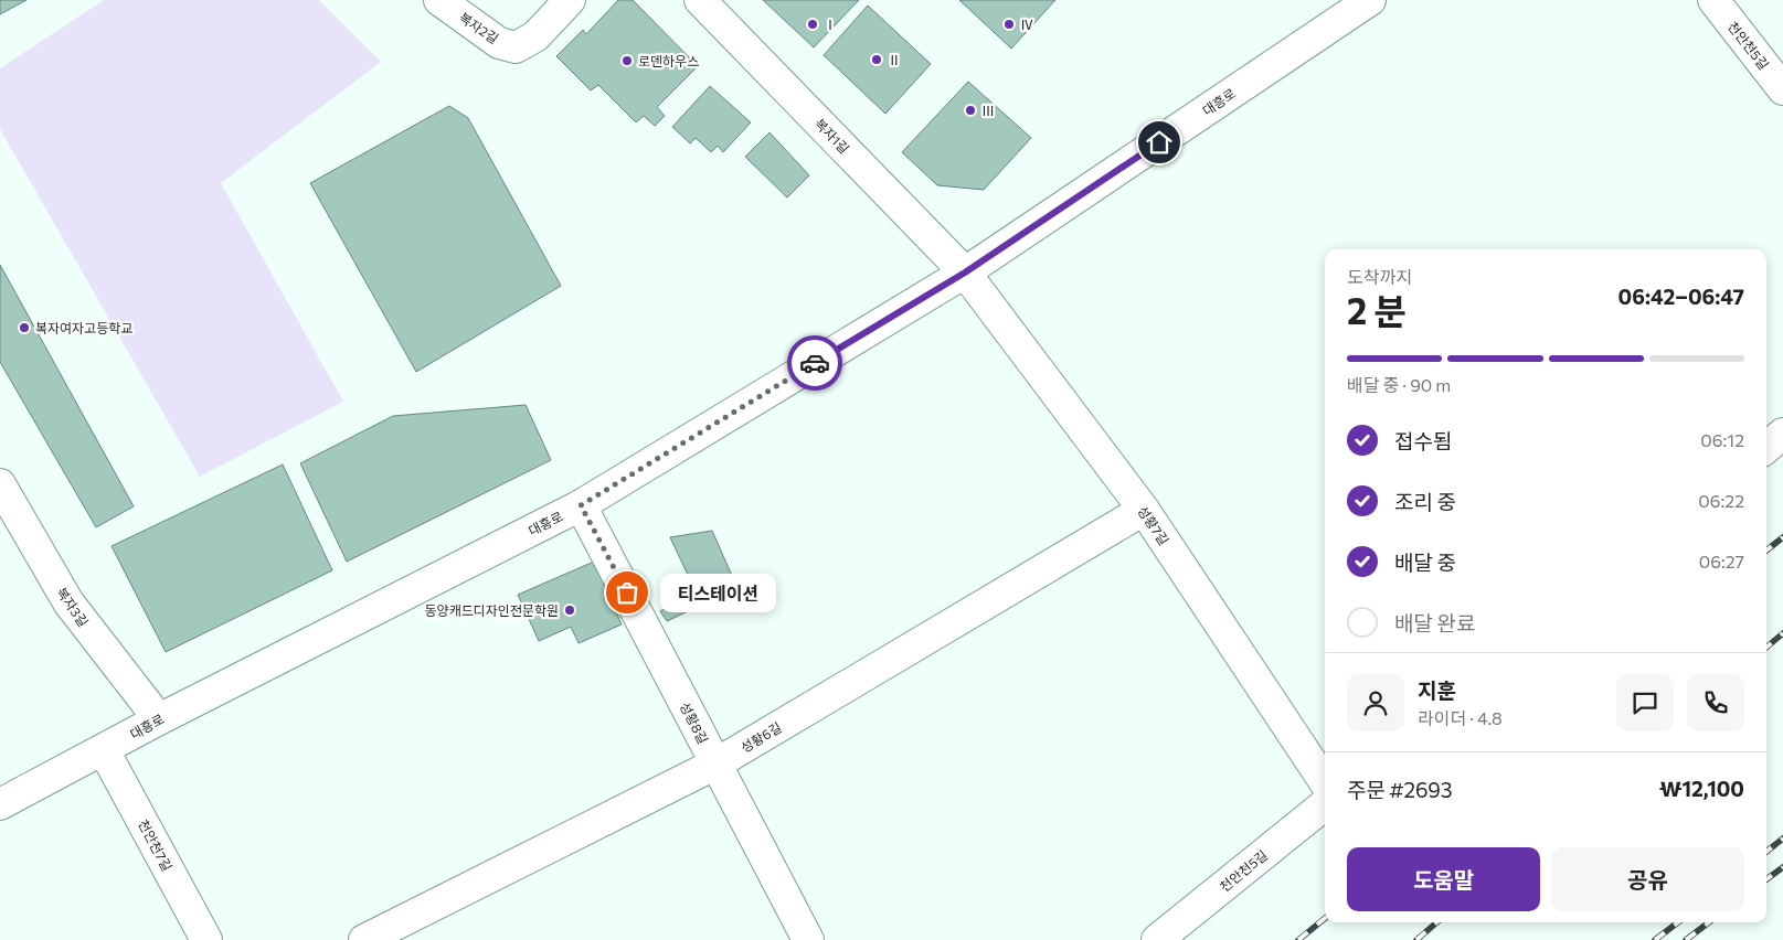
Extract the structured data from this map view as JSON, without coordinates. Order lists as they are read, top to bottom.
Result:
{
  "streets": {
    "street": [
      "복자2길",
      "천안천5길",
      "대흥로",
      "복자1길",
      "성황7길",
      "복자3길",
      "성황8길",
      "성황6길",
      "천안천7길"
    ]
  },
  "crossings": [
    ["대흥로", "복자1길"],
    ["대흥로", "성황7길"],
    ["대흥로", "복자3길"],
    ["대흥로", "성황8길"],
    ["대흥로", "천안천7길"],
    ["복자1길", "성황7길"],
    ["성황7길", "성황6길"],
    ["성황8길", "성황6길"]
  ],
  "places": [
    "Ⅰ",
    "Ⅳ",
    "Ⅱ",
    "로덴하우스",
    "Ⅲ",
    "복자여자고등학교",
    "티스테이션",
    "동양캐드디자인전문학원"
  ],
  "page": {
    "heading": ["2 분", "도착까지", "06:42–06:47"],
    "panel": [
      "지훈",
      "라이더 · 4.8",
      "주문 #2693",
      "₩12,100"
    ],
    "bar": "배달 중 · 90 m",
    "list": [
      ["접수됨", "06:12"],
      ["조리 중", "06:22"],
      ["배달 중", "06:27"],
      "배달 완료"
    ],
    "bubble": "티스테이션",
    "buttons": ["도움말", "공유"]
  }
}
